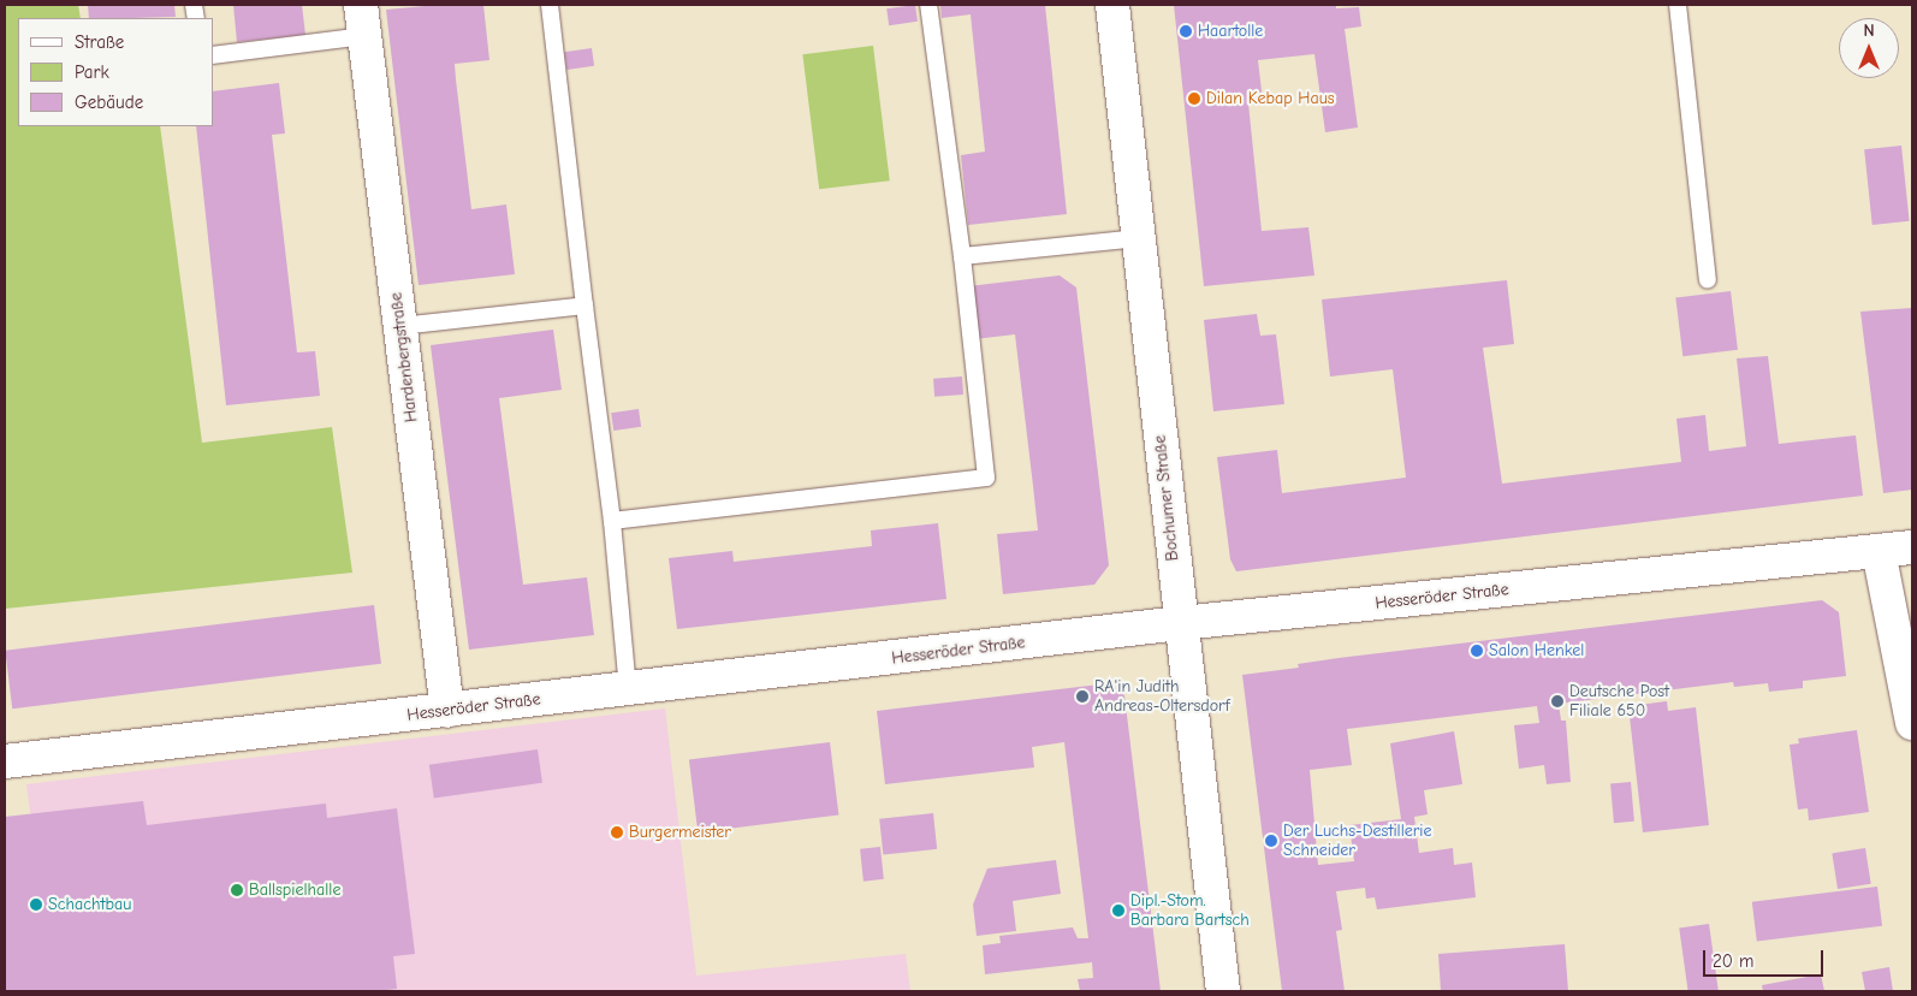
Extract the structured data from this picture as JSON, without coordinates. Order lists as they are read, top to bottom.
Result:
{
  "streets": {
    "street": ["Hardenbergstraße", "Bochumer Straße", "Hesseröder Straße"]
  },
  "crossings": [
    ["Hardenbergstraße", "Hesseröder Straße"],
    ["Bochumer Straße", "Hesseröder Straße"]
  ],
  "places": [
    "Haartolle",
    "Dilan Kebap Haus",
    "Salon Henkel",
    "RA'in Judith Andreas-Oltersdorf",
    "Deutsche Post Filiale 650",
    "Burgermeister",
    "Der Luchs-Destillerie Schneider",
    "Ballspielhalle",
    "Schachtbau",
    "Dipl.-Stom. Barbara Bartsch"
  ],
  "legend": ["Straße", "Park", "Gebäude"],
  "scale_bar": "20 m",
  "north": "top"
}
